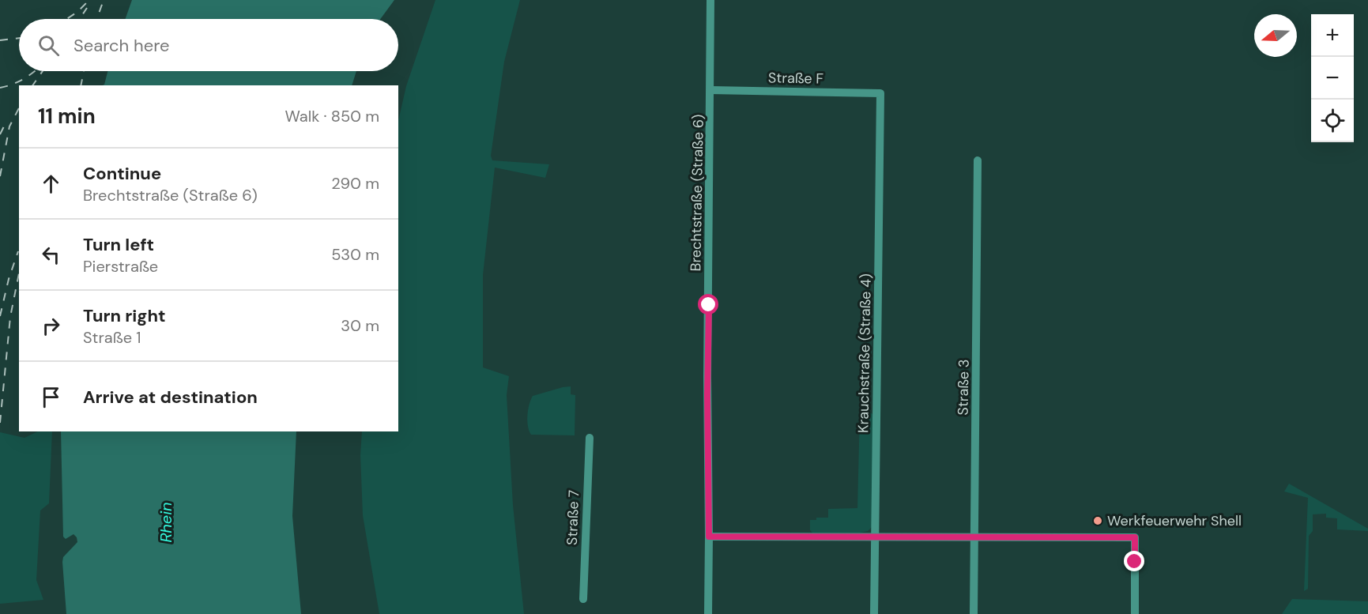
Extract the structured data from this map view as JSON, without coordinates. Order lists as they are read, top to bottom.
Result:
{
  "streets": {
    "street": [
      "Straße F",
      "Brechtstraße (Straße 6)",
      "Krauchstraße (Straße 4)",
      "Straße 3",
      "Straße 7"
    ]
  },
  "crossings": [
    ["Straße F", "Brechtstraße (Straße 6)"],
    ["Straße F", "Krauchstraße (Straße 4)"]
  ],
  "water": ["Rhein"],
  "places": ["Werkfeuerwehr Shell"],
  "north": "left",
  "page": {
    "map_buttons": ["+", "−"],
    "search": "Search here",
    "heading": ["11 min", "Walk · 850 m"],
    "list": [
      ["Continue", "Brechtstraße (Straße 6)", "290 m"],
      ["Turn left", "Pierstraße", "530 m"],
      ["Turn right", "Straße 1", "30 m"],
      "Arrive at destination"
    ]
  }
}
